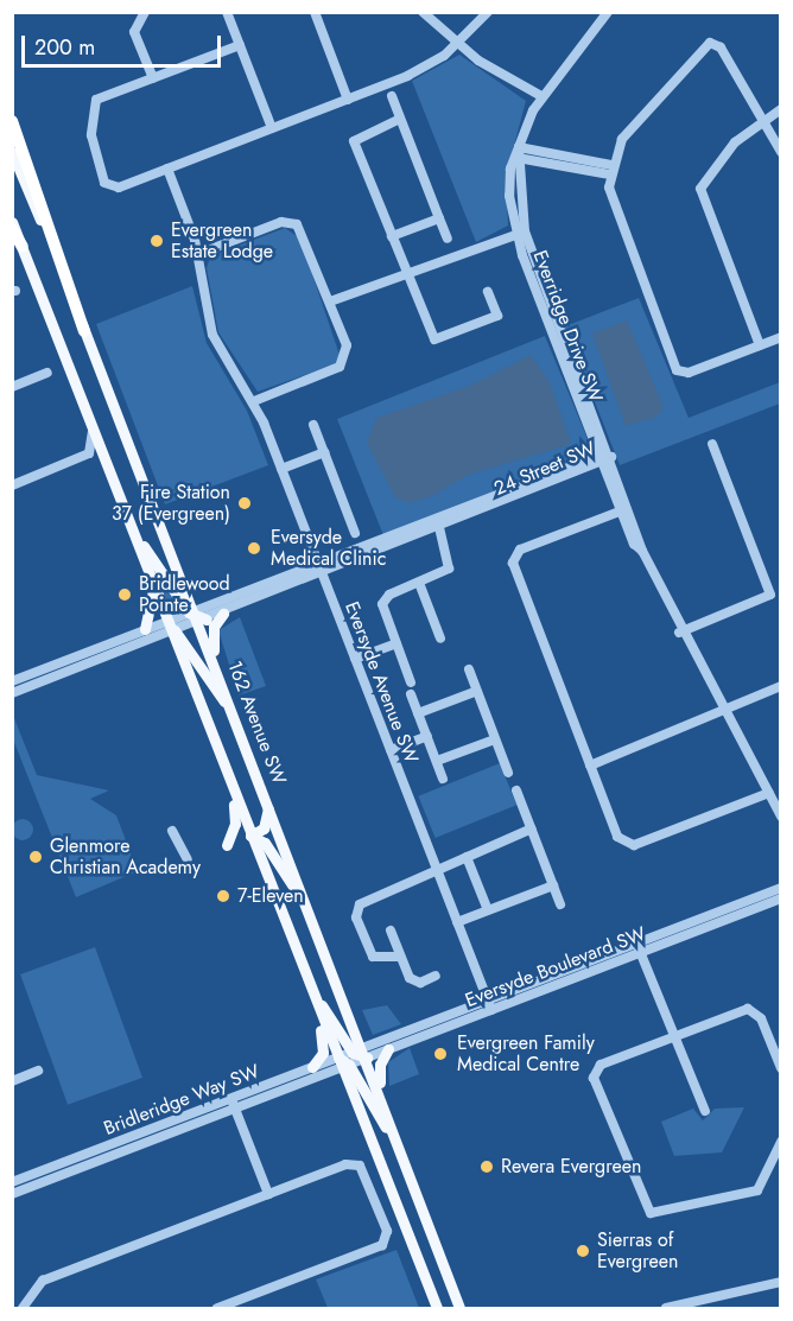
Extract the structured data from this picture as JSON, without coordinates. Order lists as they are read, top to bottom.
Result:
{
  "streets": {
    "main road": ["162 Avenue SW"],
    "street": [
      "Everridge Drive SW",
      "24 Street SW",
      "Eversyde Avenue SW",
      "Eversyde Boulevard SW",
      "Bridleridge Way SW"
    ]
  },
  "crossings": [
    ["Everridge Drive SW", "24 Street SW"],
    ["24 Street SW", "Eversyde Avenue SW"],
    ["24 Street SW", "162 Avenue SW"],
    ["Eversyde Avenue SW", "Eversyde Boulevard SW"],
    ["162 Avenue SW", "Eversyde Boulevard SW"],
    ["162 Avenue SW", "Bridleridge Way SW"],
    ["Eversyde Boulevard SW", "Bridleridge Way SW"]
  ],
  "places": [
    "Evergreen Estate Lodge",
    "Fire Station 37 (Evergreen)",
    "Eversyde Medical Clinic",
    "Bridlewood Pointe",
    "Glenmore Christian Academy",
    "7-Eleven",
    "Evergreen Family Medical Centre",
    "Revera Evergreen",
    "Sierras of Evergreen"
  ],
  "scale_bar": "200 m"
}
